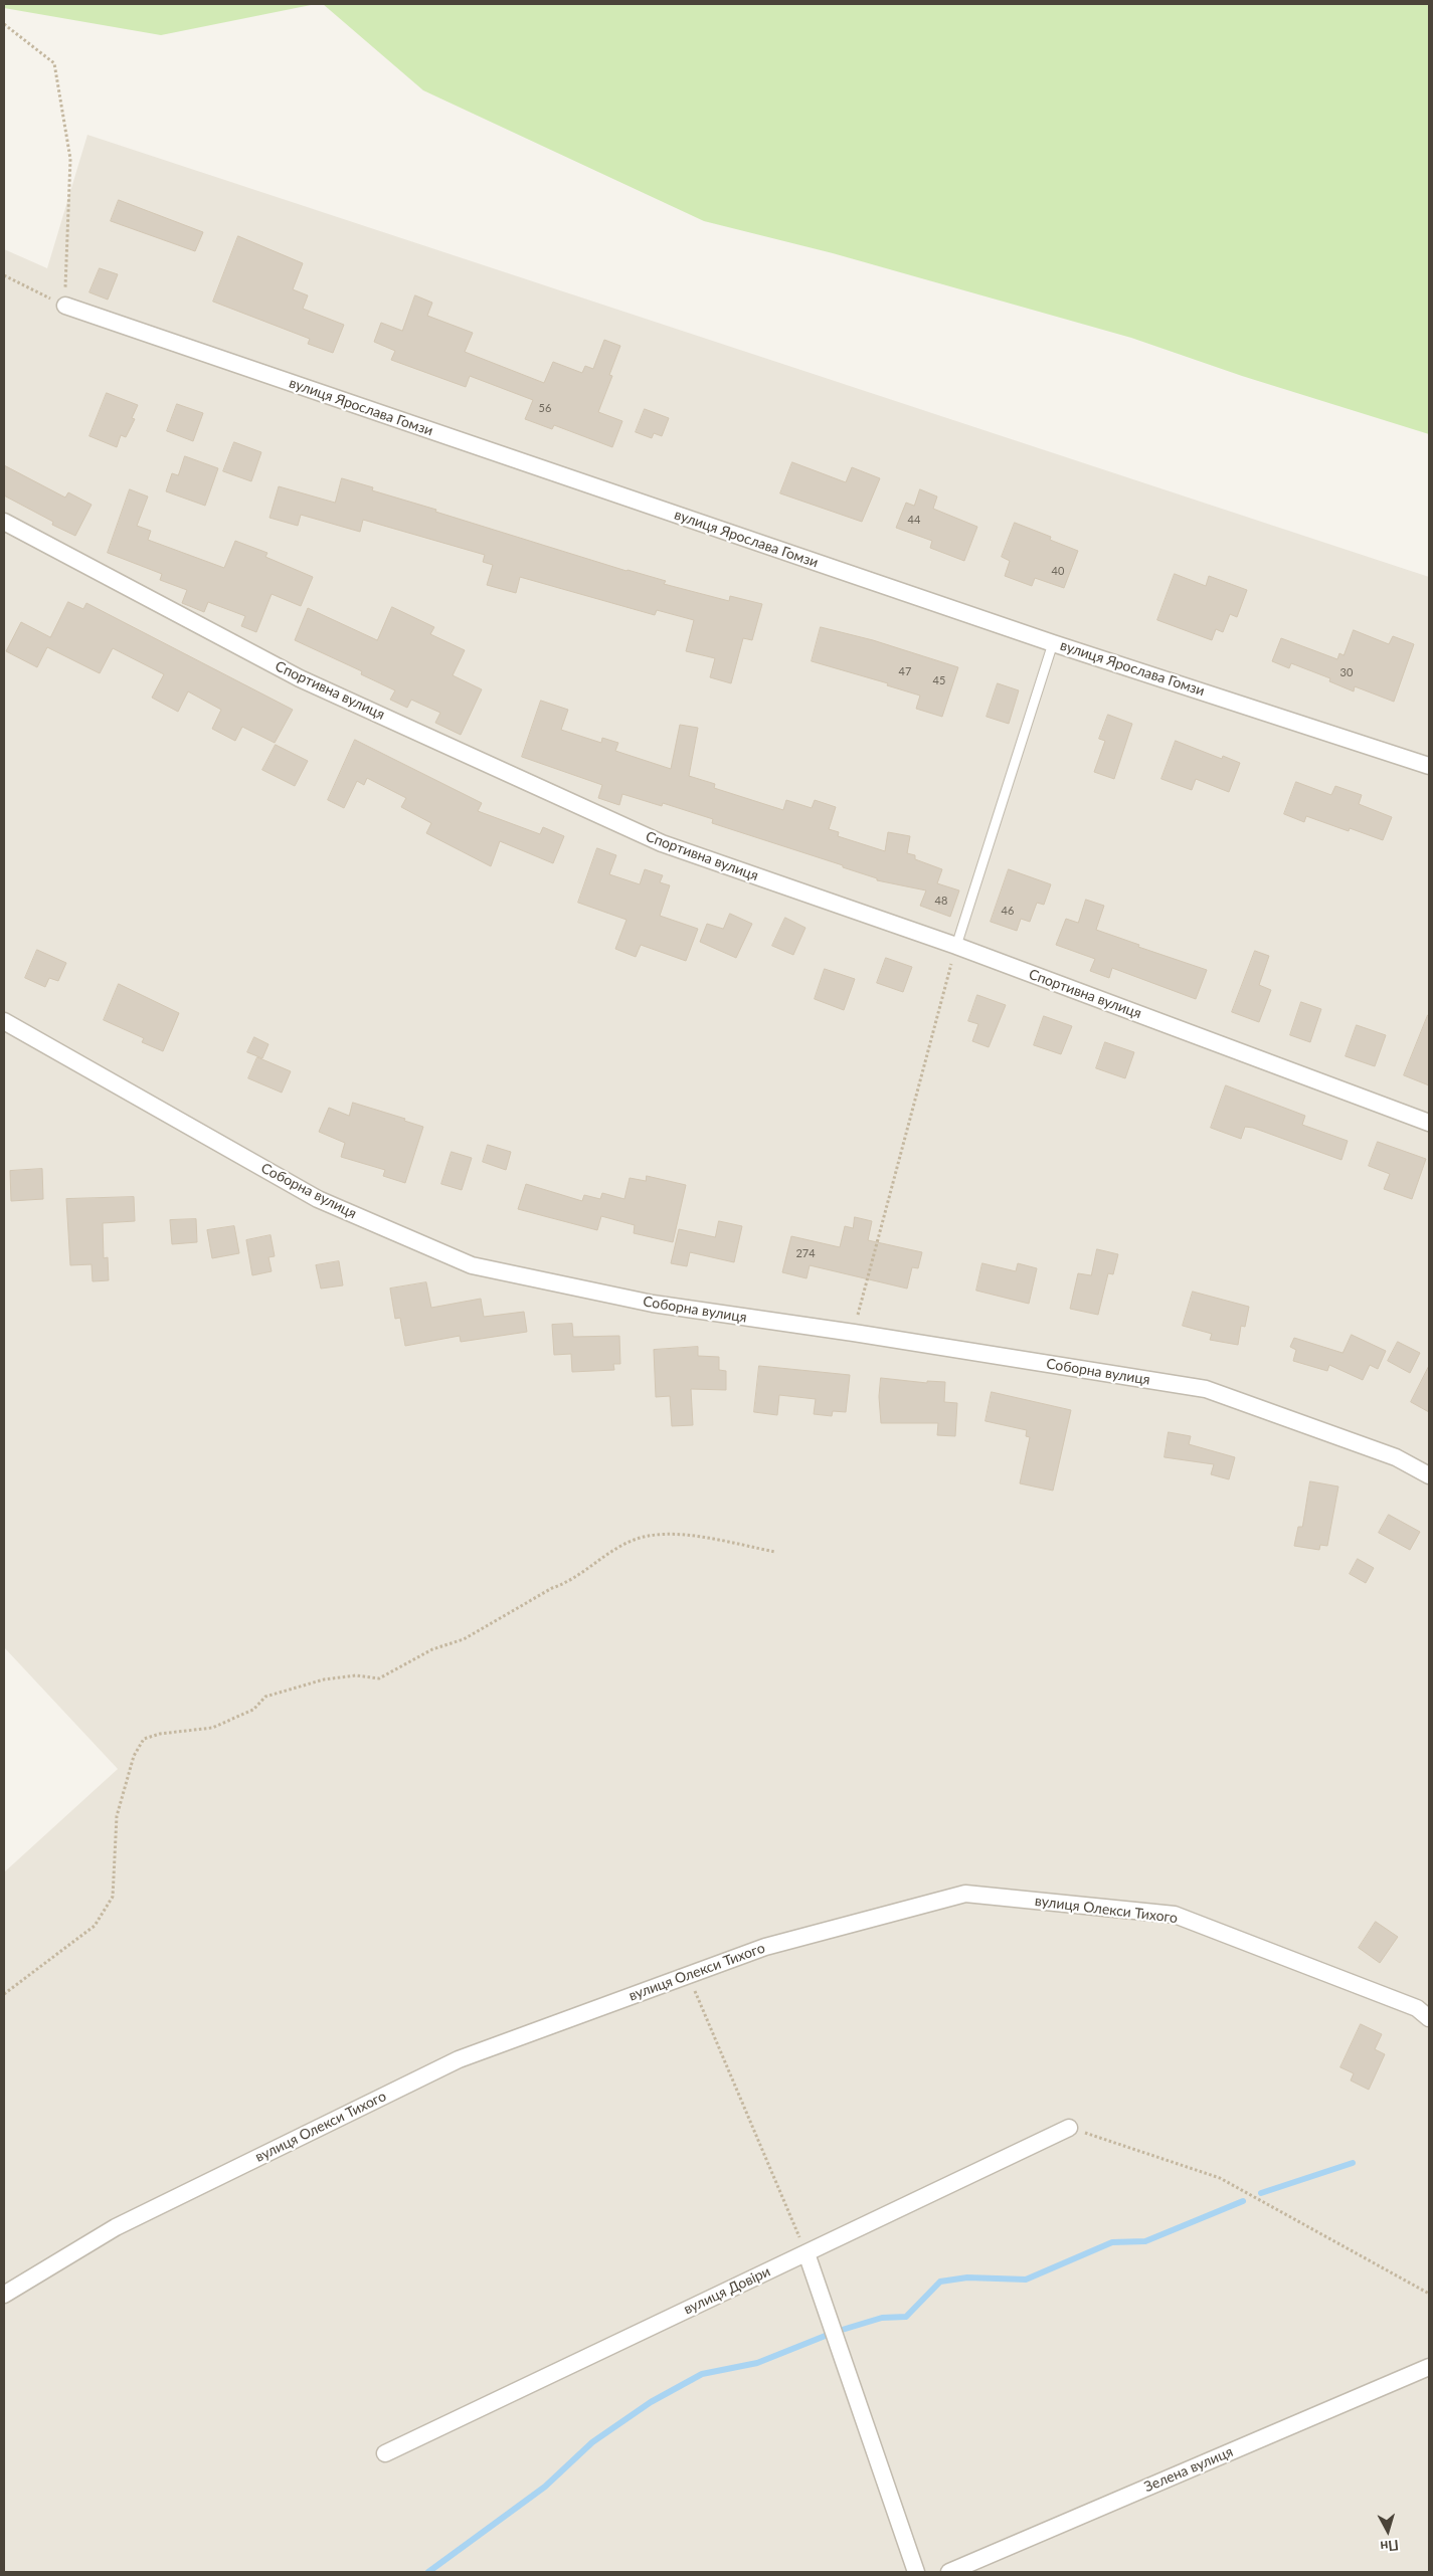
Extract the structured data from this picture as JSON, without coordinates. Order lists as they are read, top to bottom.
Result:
{
  "streets": {
    "street": [
      "вулиця Ярослава Гомзи",
      "Спортивна вулиця",
      "Соборна вулиця",
      "вулиця Олекси Тихого",
      "вулиця Довіри",
      "Зелена вулиця"
    ]
  },
  "house_numbers": [
    "56",
    "44",
    "40",
    "47",
    "30",
    "45",
    "48",
    "46",
    "274"
  ],
  "north": "bottom"
}
